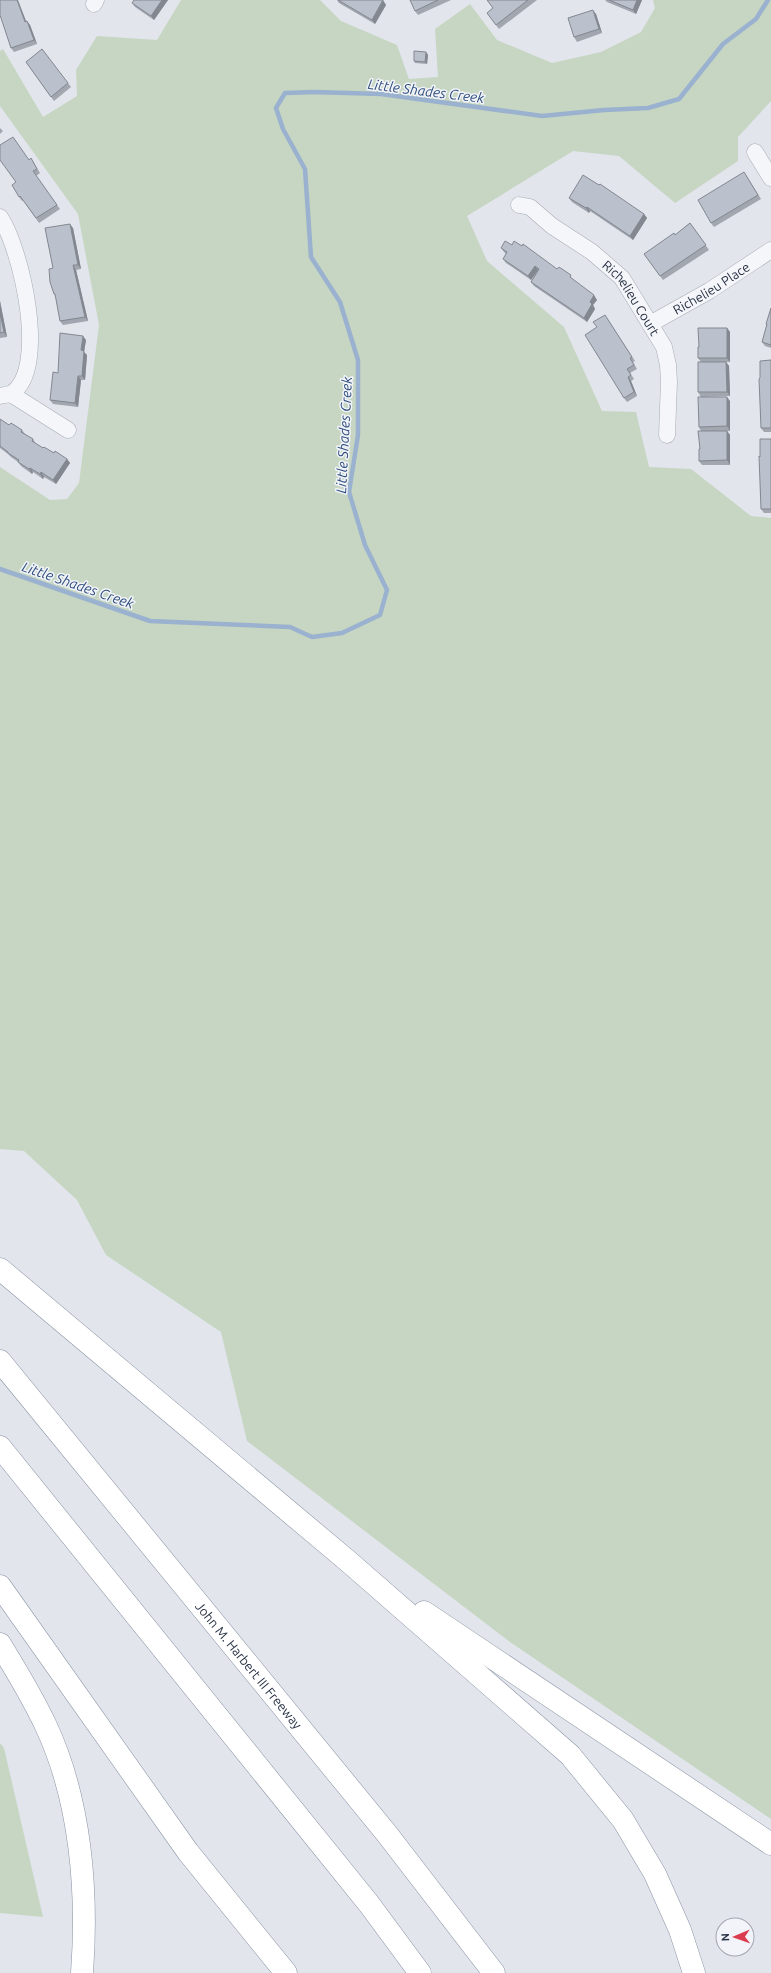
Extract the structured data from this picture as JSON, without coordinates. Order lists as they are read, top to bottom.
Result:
{
  "streets": {
    "highway": ["John M. Harbert III Freeway"],
    "street": ["Richelieu Place", "Richelieu Court"]
  },
  "crossings": [
    ["Richelieu Place", "Richelieu Court"]
  ],
  "water": ["Little Shades Creek"],
  "north": "left"
}
